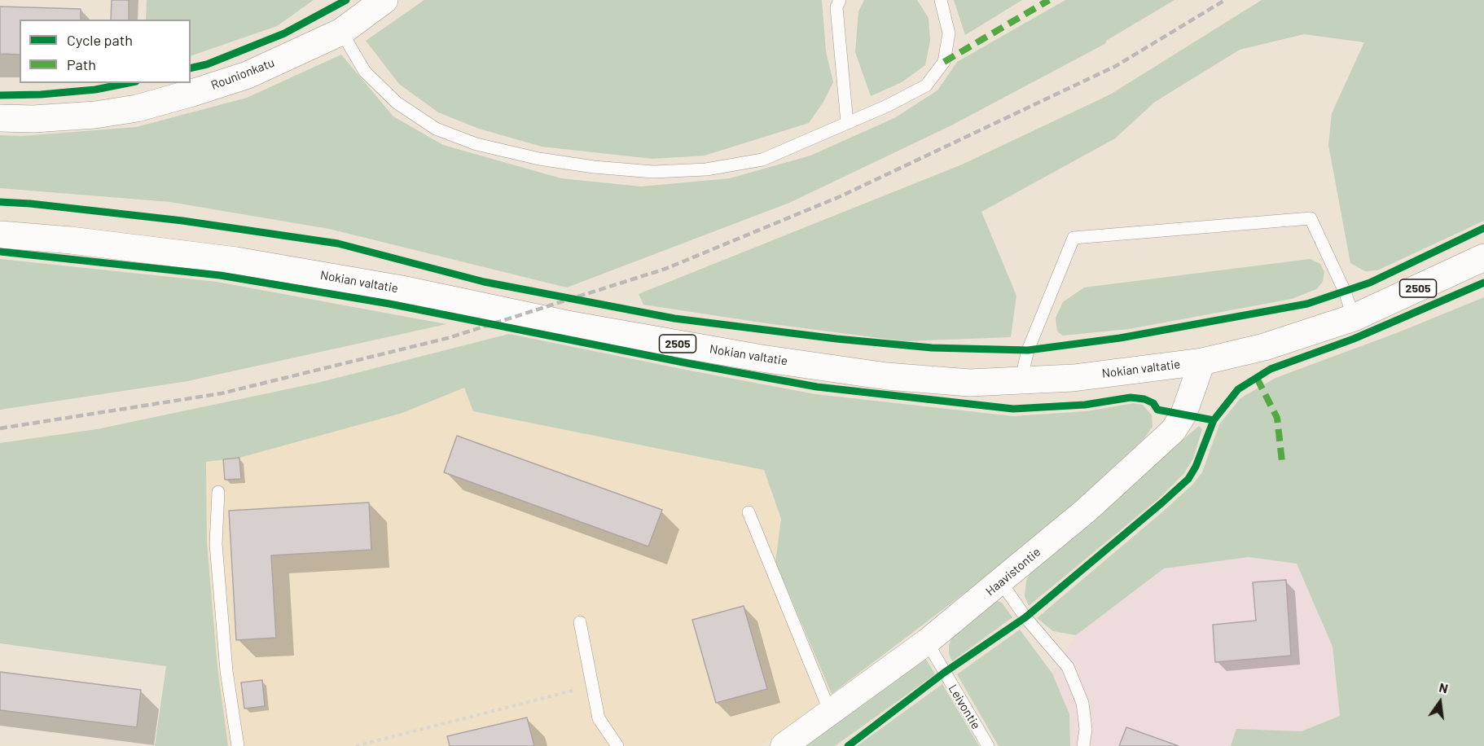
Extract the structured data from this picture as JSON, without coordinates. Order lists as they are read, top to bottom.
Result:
{
  "streets": {
    "main road": ["Rounionkatu", "Nokian valtatie", "2505"],
    "street": ["Haavistontie"],
    "lane": ["Leivontie"]
  },
  "crossings": [
    ["Nokian valtatie", "Haavistontie"],
    ["Haavistontie", "Leivontie"]
  ],
  "legend": ["Cycle path", "Path"],
  "north": "top"
}
